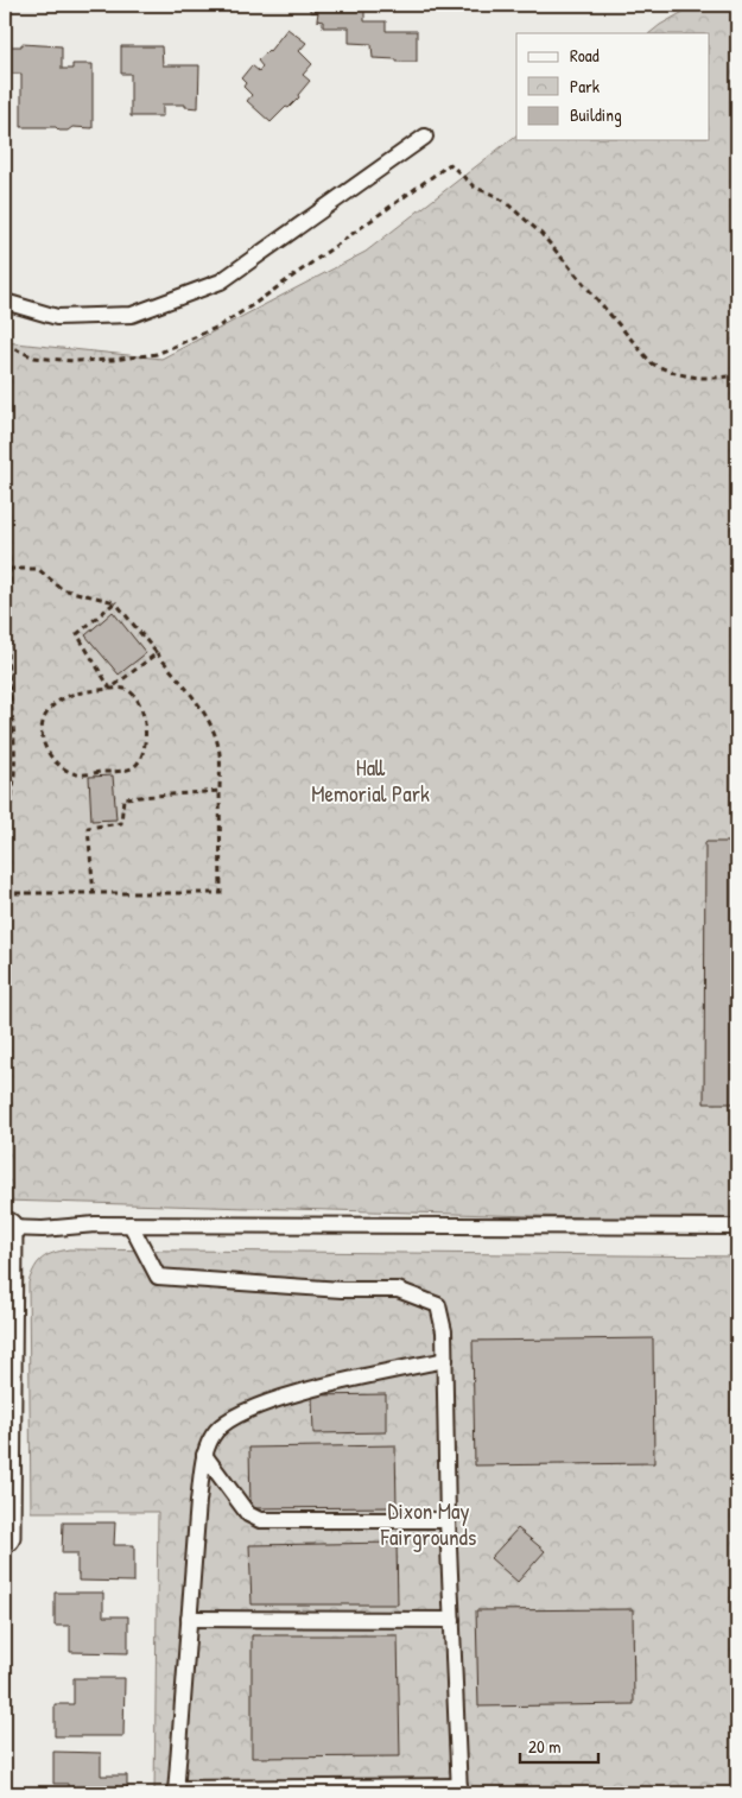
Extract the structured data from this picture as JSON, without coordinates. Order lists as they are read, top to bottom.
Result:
{
  "parks": ["Hall Memorial Park", "Dixon May Fairgrounds"],
  "legend": ["Road", "Park", "Building"],
  "scale_bar": "20 m"
}
